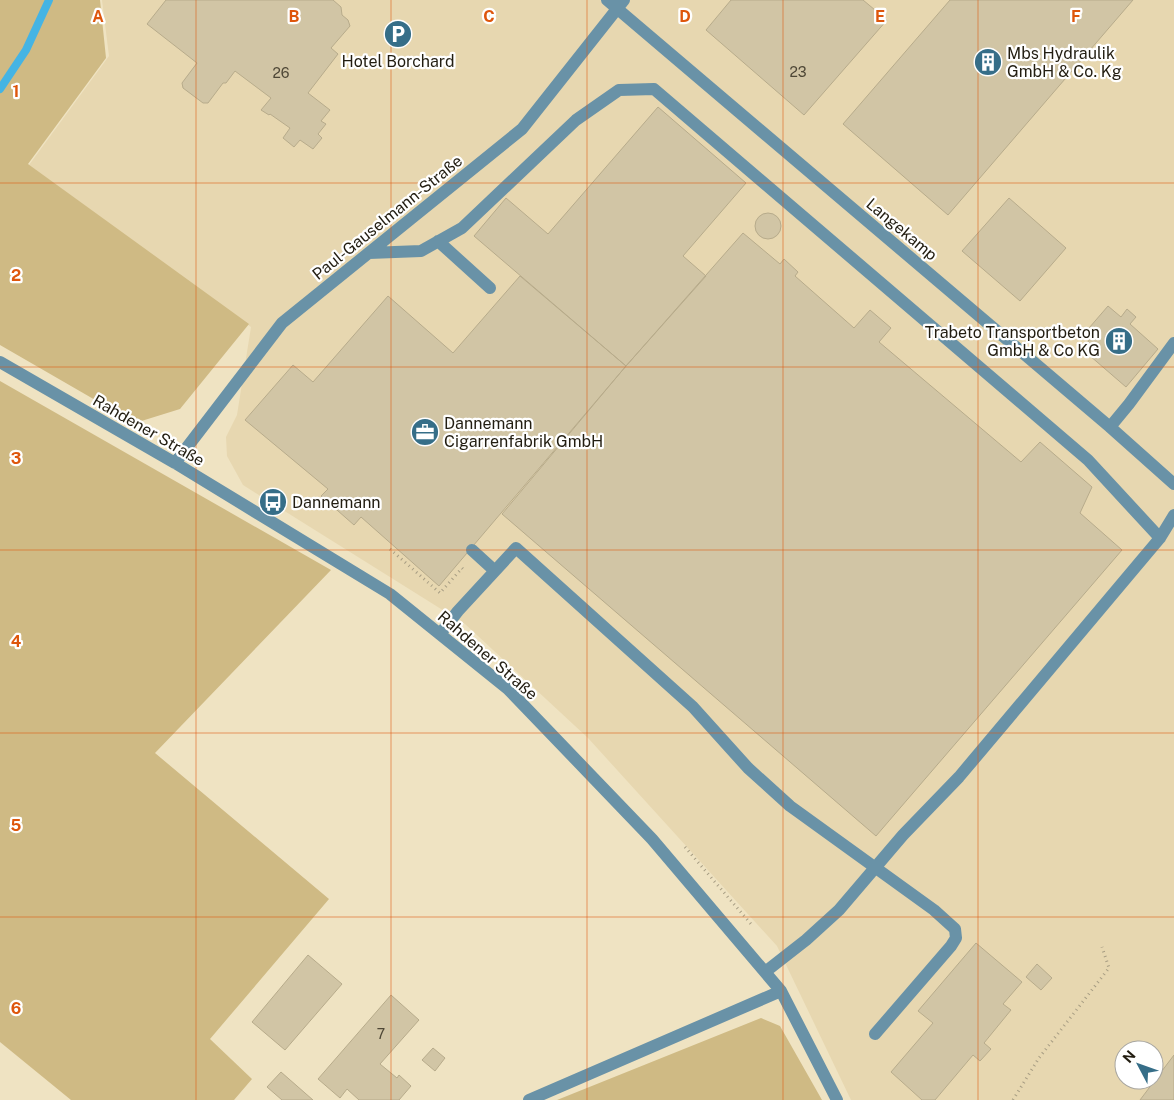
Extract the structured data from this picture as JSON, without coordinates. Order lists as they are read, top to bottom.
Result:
{
  "streets": {
    "street": ["Paul-Gauselmann-Straße", "Langekamp", "Rahdener Straße"]
  },
  "crossings": [
    ["Paul-Gauselmann-Straße", "Langekamp"],
    ["Paul-Gauselmann-Straße", "Rahdener Straße"]
  ],
  "places": {
    "parking": ["Hotel Borchard"],
    "building": ["Mbs Hydraulik GmbH & Co. Kg", "Trabeto Transportbeton GmbH & Co KG"],
    "office": ["Dannemann Cigarrenfabrik GmbH"],
    "bus stop": ["Dannemann"]
  },
  "house_numbers": ["23", "26", "7"],
  "north": "top left",
  "grid": {
    "columns": [
      "A",
      "B",
      "C",
      "D",
      "E",
      "F"
    ],
    "rows": [
      "1",
      "2",
      "3",
      "4",
      "5",
      "6"
    ]
  }
}
